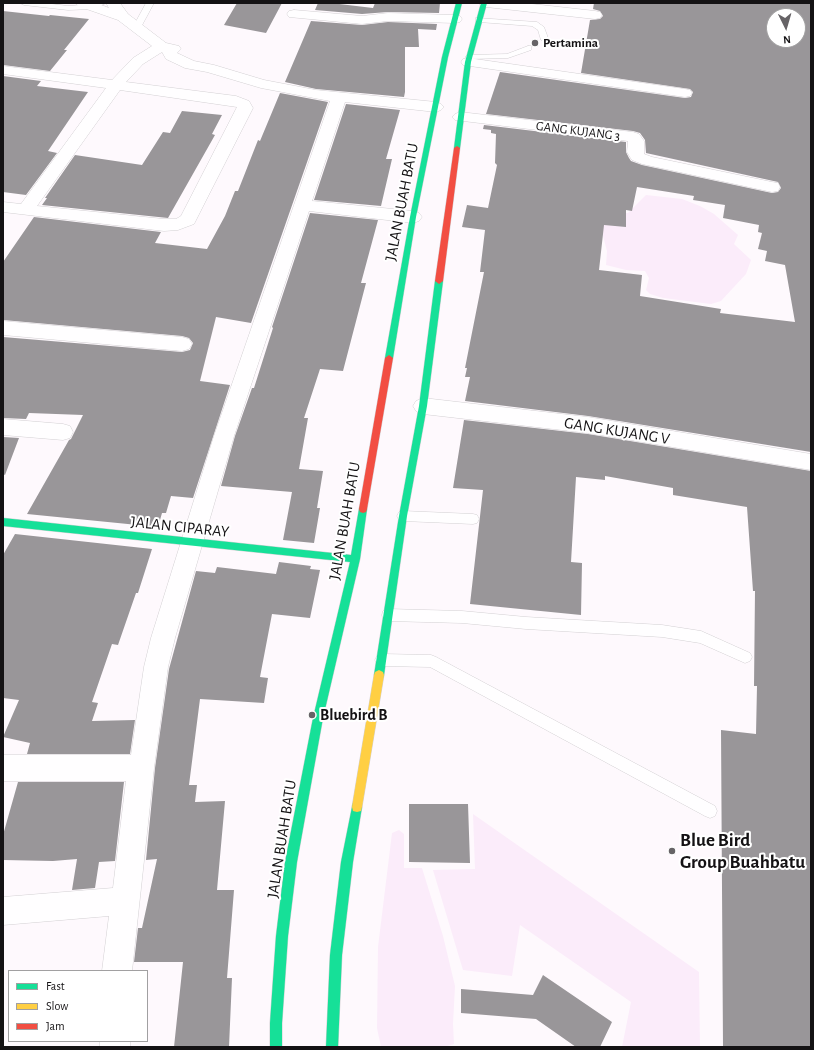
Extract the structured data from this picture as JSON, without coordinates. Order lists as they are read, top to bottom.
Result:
{
  "streets": {
    "main road": ["JALAN BUAH BATU", "JALAN CIPARAY"],
    "street": ["GANG KUJANG 3", "GANG KUJANG V"]
  },
  "crossings": [
    ["GANG KUJANG 3", "JALAN BUAH BATU"],
    ["JALAN BUAH BATU", "GANG KUJANG V"],
    ["JALAN BUAH BATU", "JALAN CIPARAY"]
  ],
  "places": ["Pertamina", "Bluebird B", "Blue Bird Group Buahbatu"],
  "legend": ["Fast", "Slow", "Jam"],
  "north": "bottom"
}
